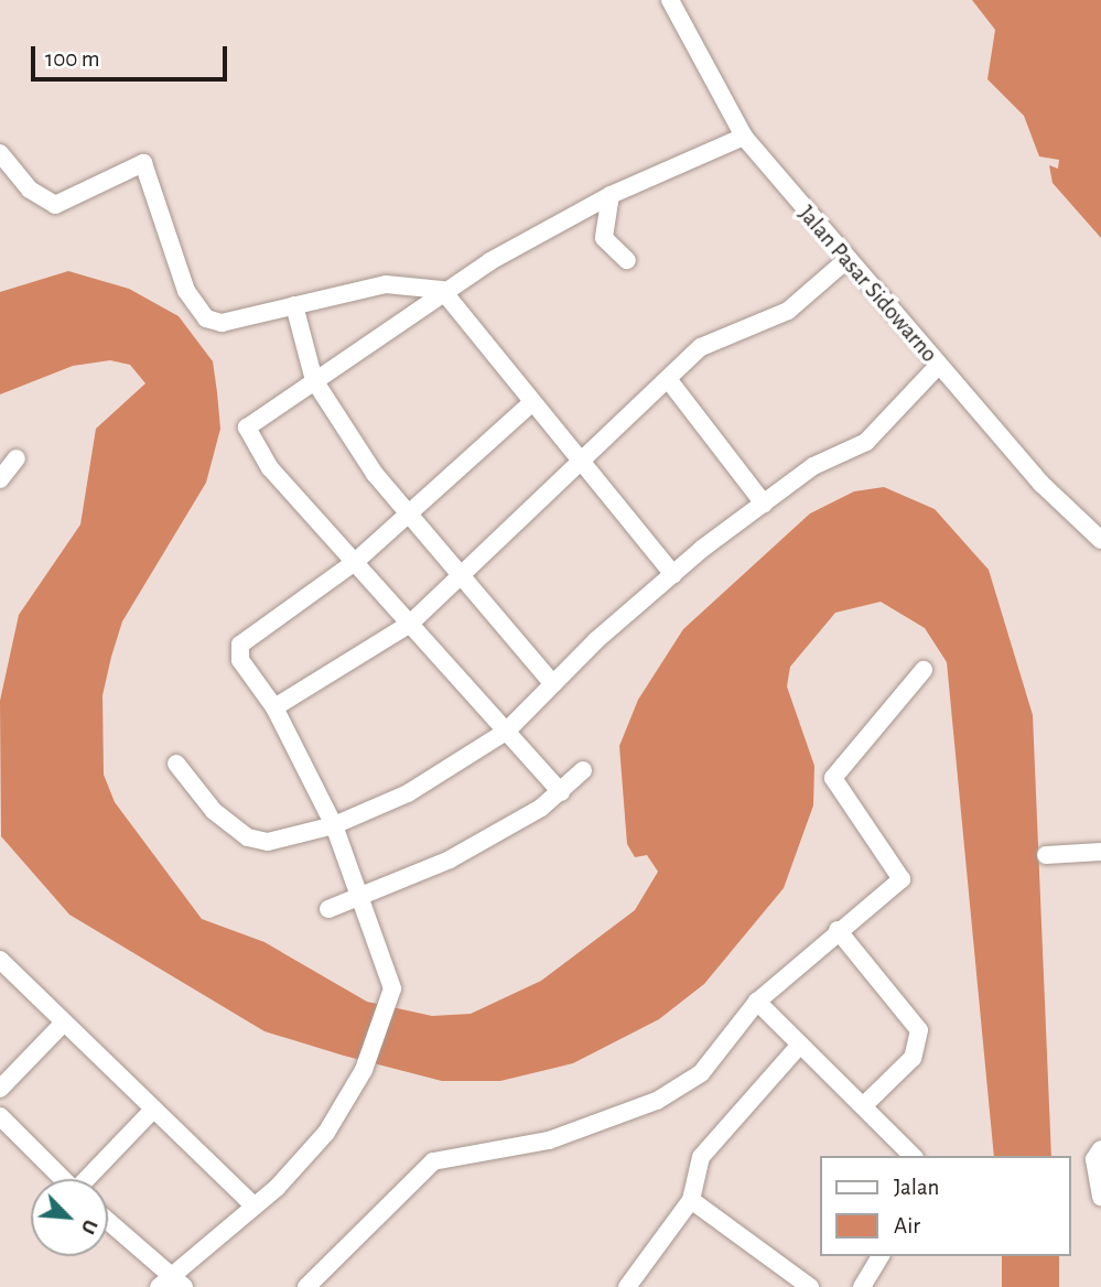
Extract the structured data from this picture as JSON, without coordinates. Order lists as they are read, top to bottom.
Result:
{
  "streets": {
    "street": ["Jalan Pasar Sidowarno"]
  },
  "legend": ["Jalan", "Air"],
  "scale_bar": "100 m",
  "north": "bottom right"
}
